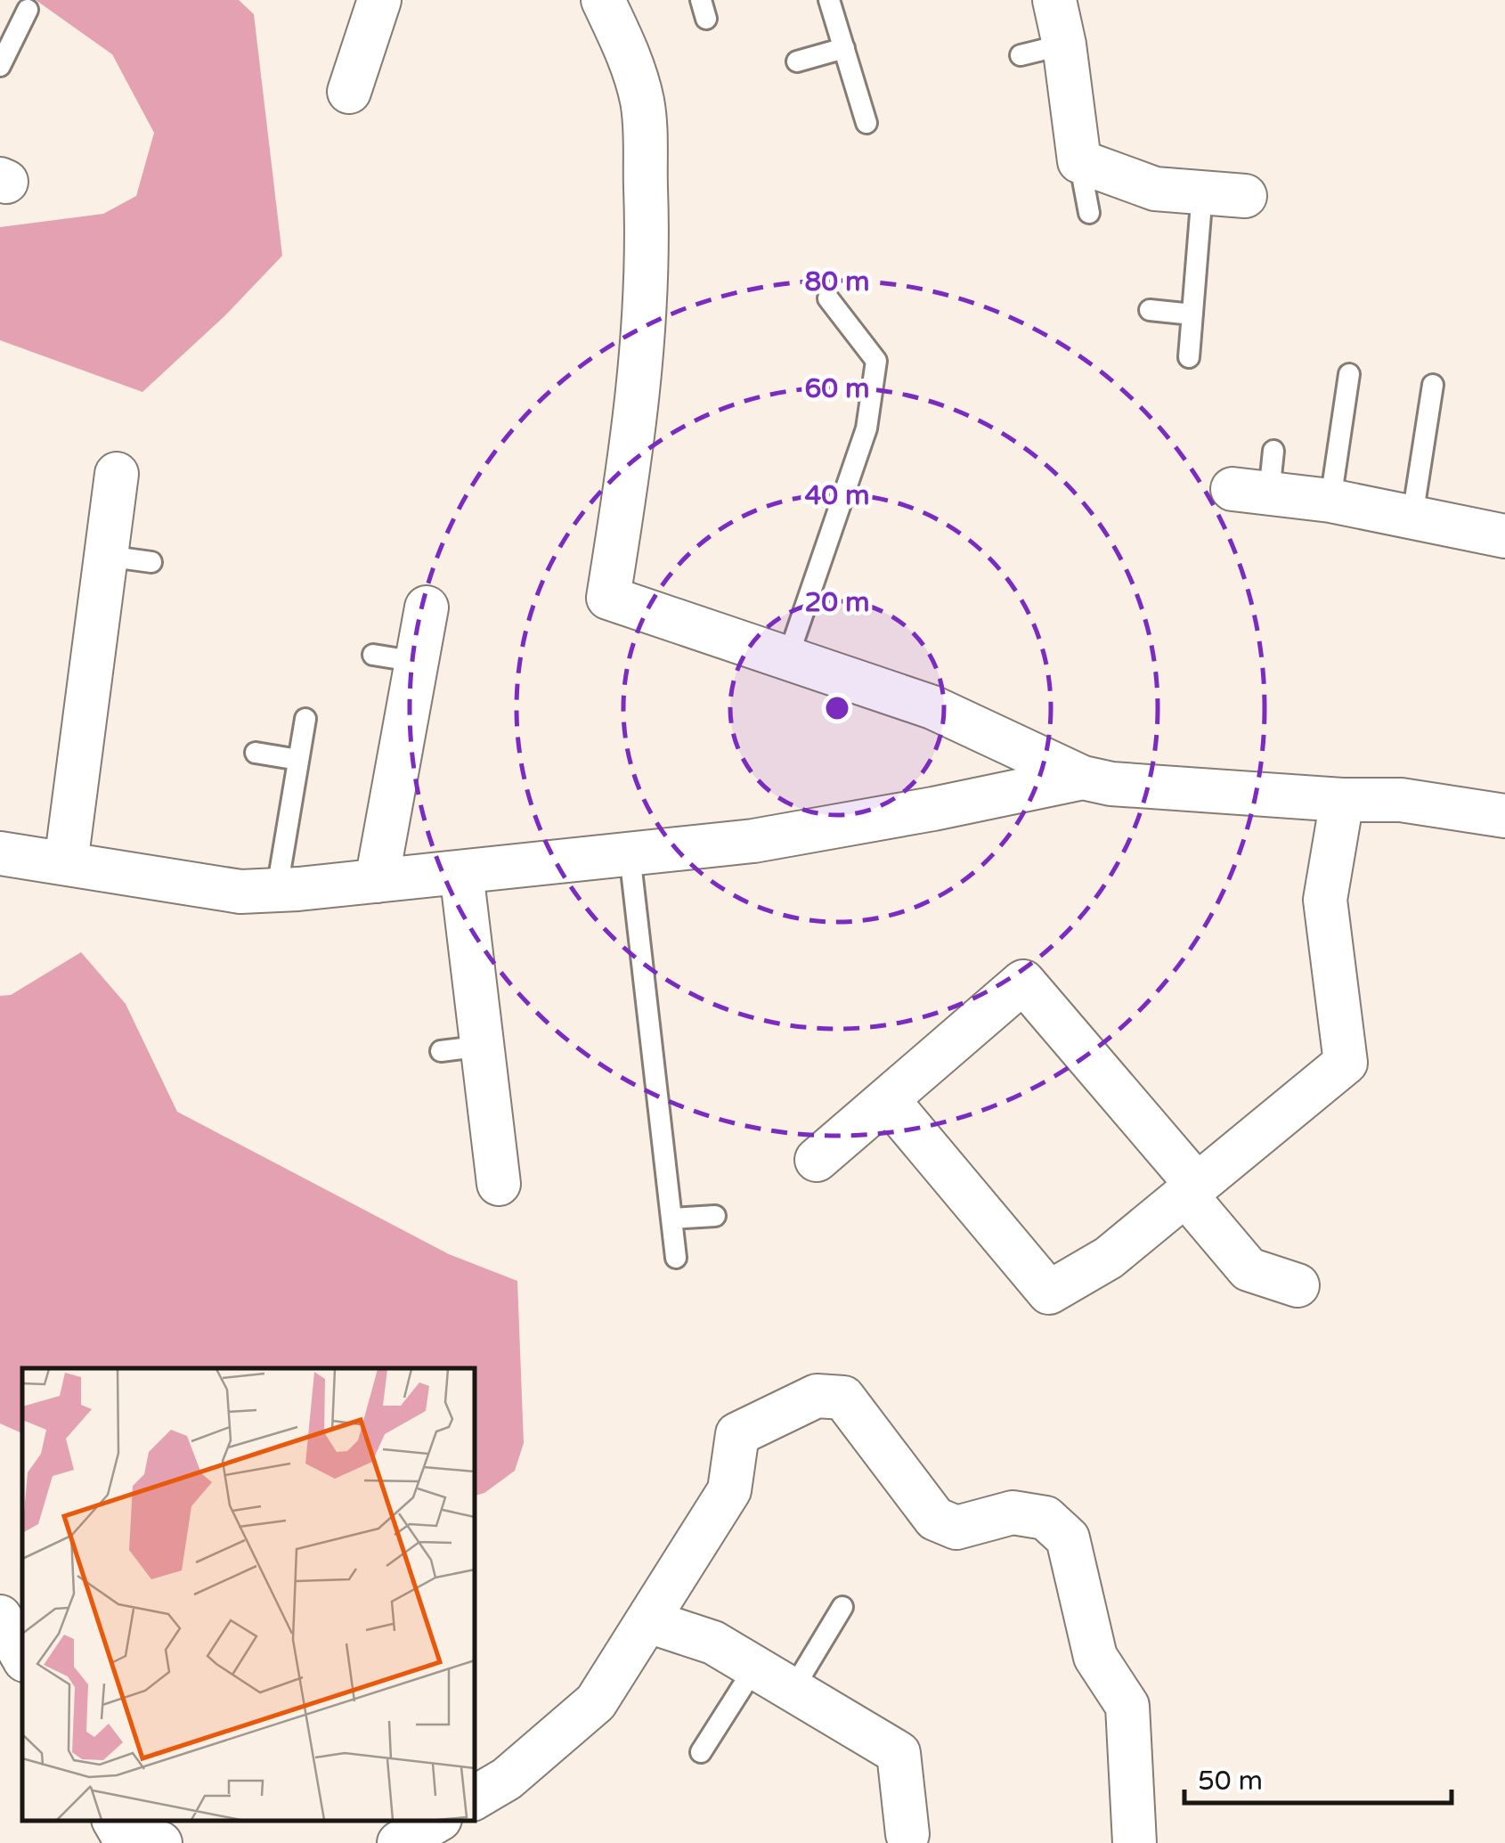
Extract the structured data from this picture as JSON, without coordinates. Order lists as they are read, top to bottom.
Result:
{
  "scale_bar": "50 m",
  "rings": [
    "80 m",
    "60 m",
    "40 m",
    "20 m"
  ]
}
